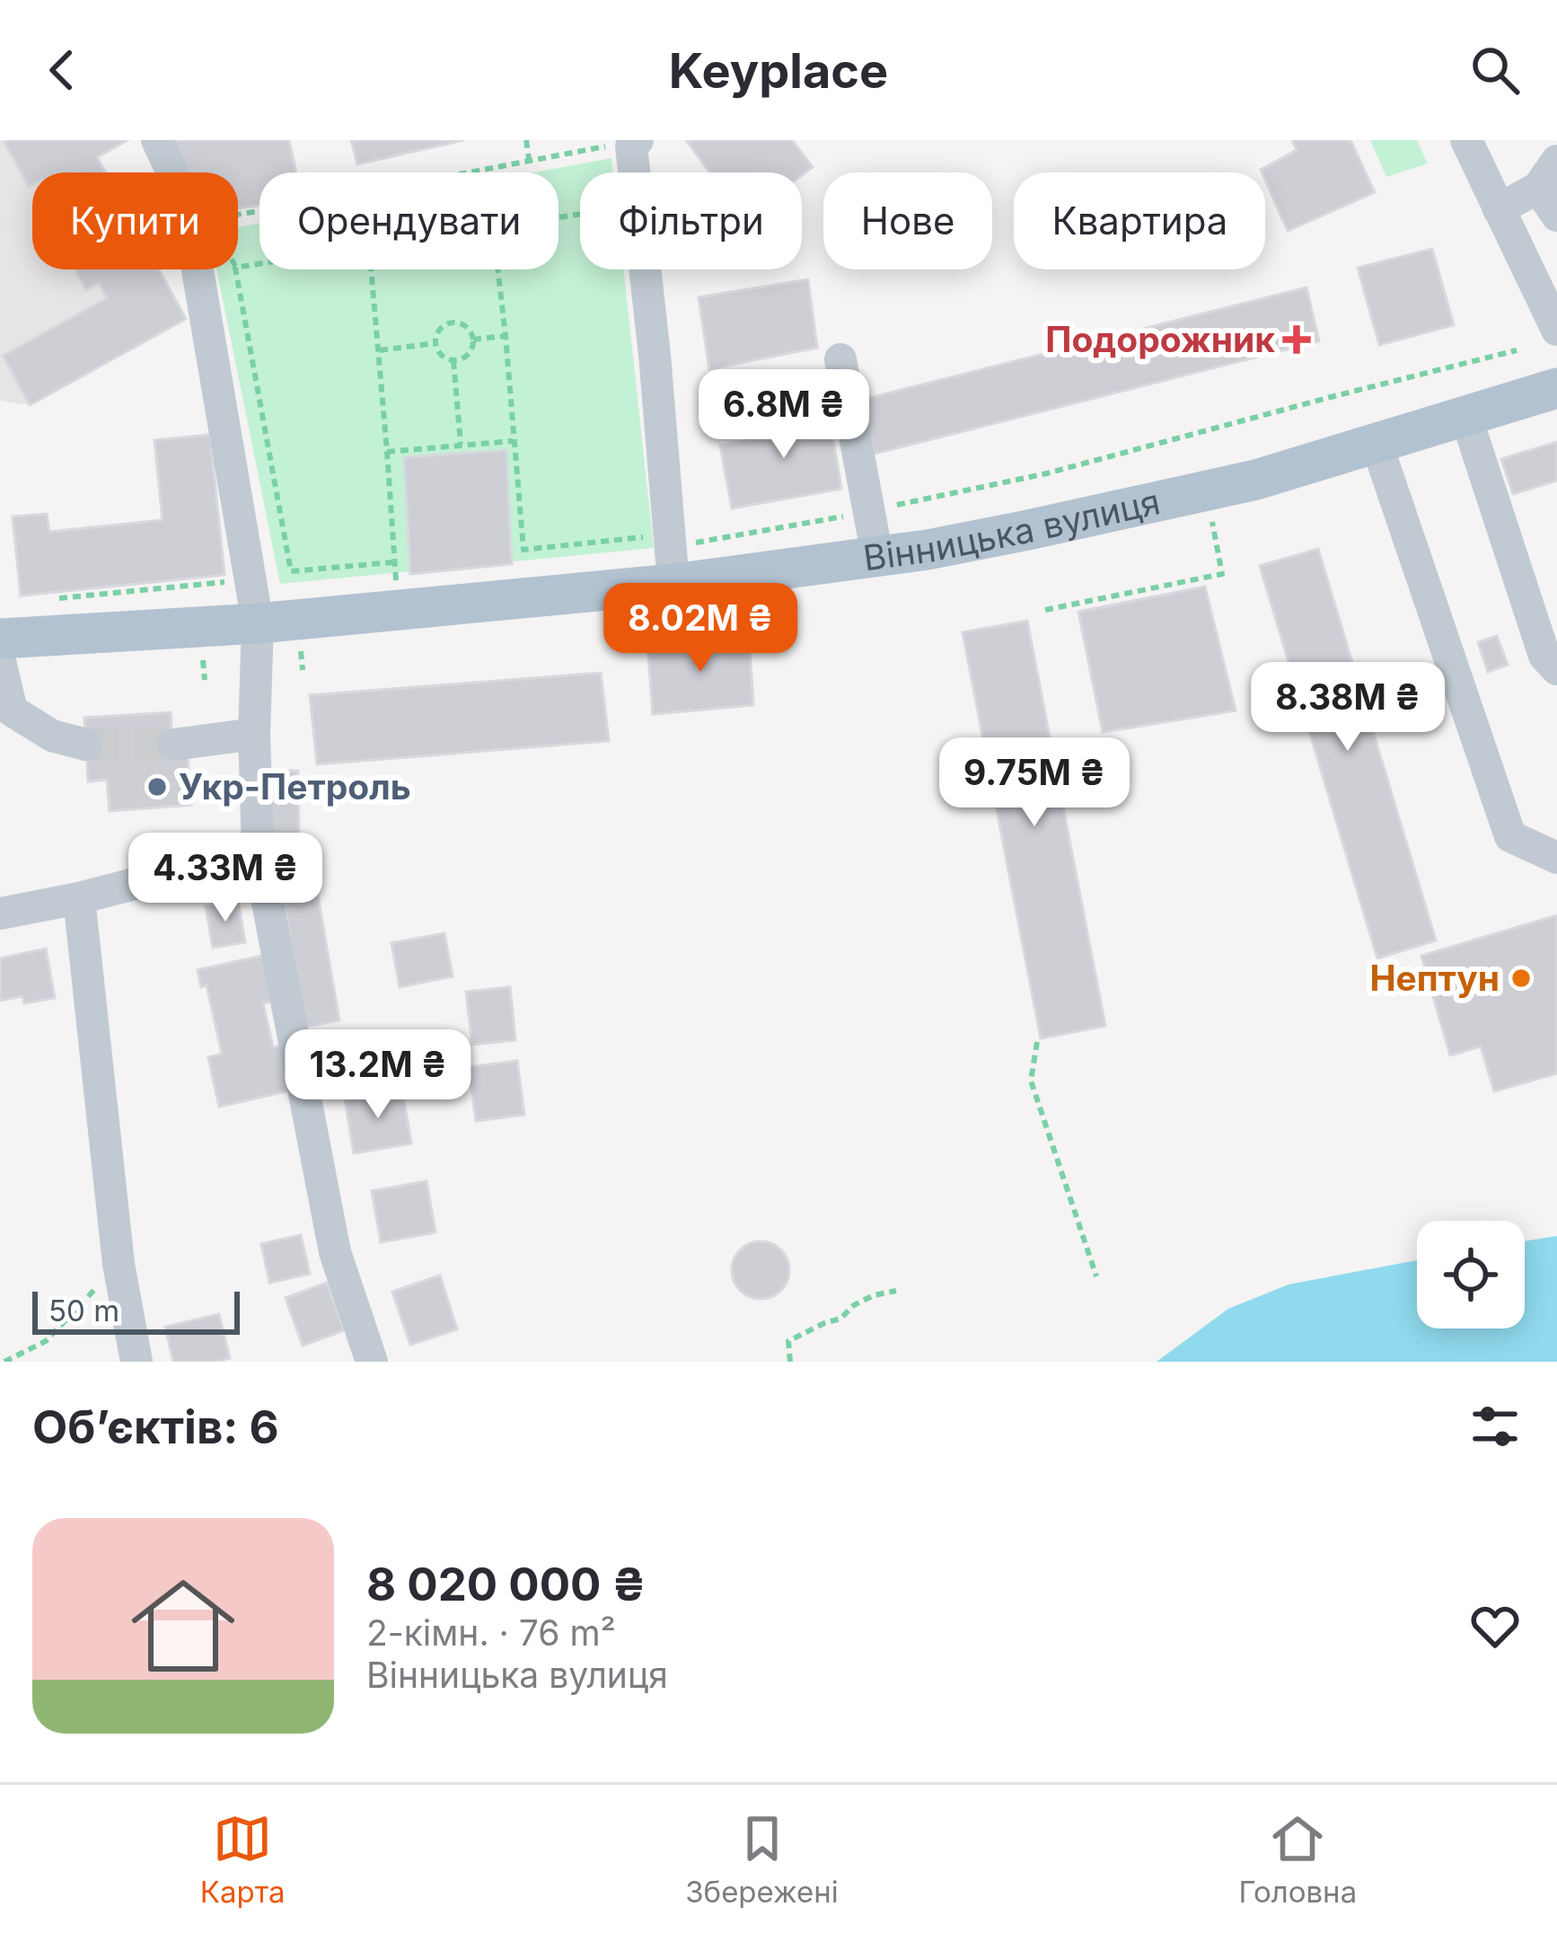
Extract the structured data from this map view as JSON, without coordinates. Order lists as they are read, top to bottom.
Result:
{
  "streets": {
    "main road": ["Вінницька вулиця"]
  },
  "places": {
    "health": ["Подорожник"],
    "other": ["Укр-Петроль", "Нептун"]
  },
  "scale_bar": "50 m",
  "page": {
    "header": "Keyplace",
    "chip": [
      "Купити",
      "Орендувати",
      "Фільтри",
      "Нове",
      "Квартира"
    ],
    "price": [
      "6.8M ₴",
      "8.02M ₴",
      "8.38M ₴",
      "9.75M ₴",
      "4.33M ₴",
      "13.2M ₴"
    ],
    "scale": "50 m",
    "heading": "Об’єктів: 6",
    "list": [
      {
        "name": "8 020 000 ₴",
        "note": "2-кімн. · 76 m² · Вінницька вулиця"
      }
    ],
    "tabs": ["Карта", "Збережені", "Головна"]
  }
}
